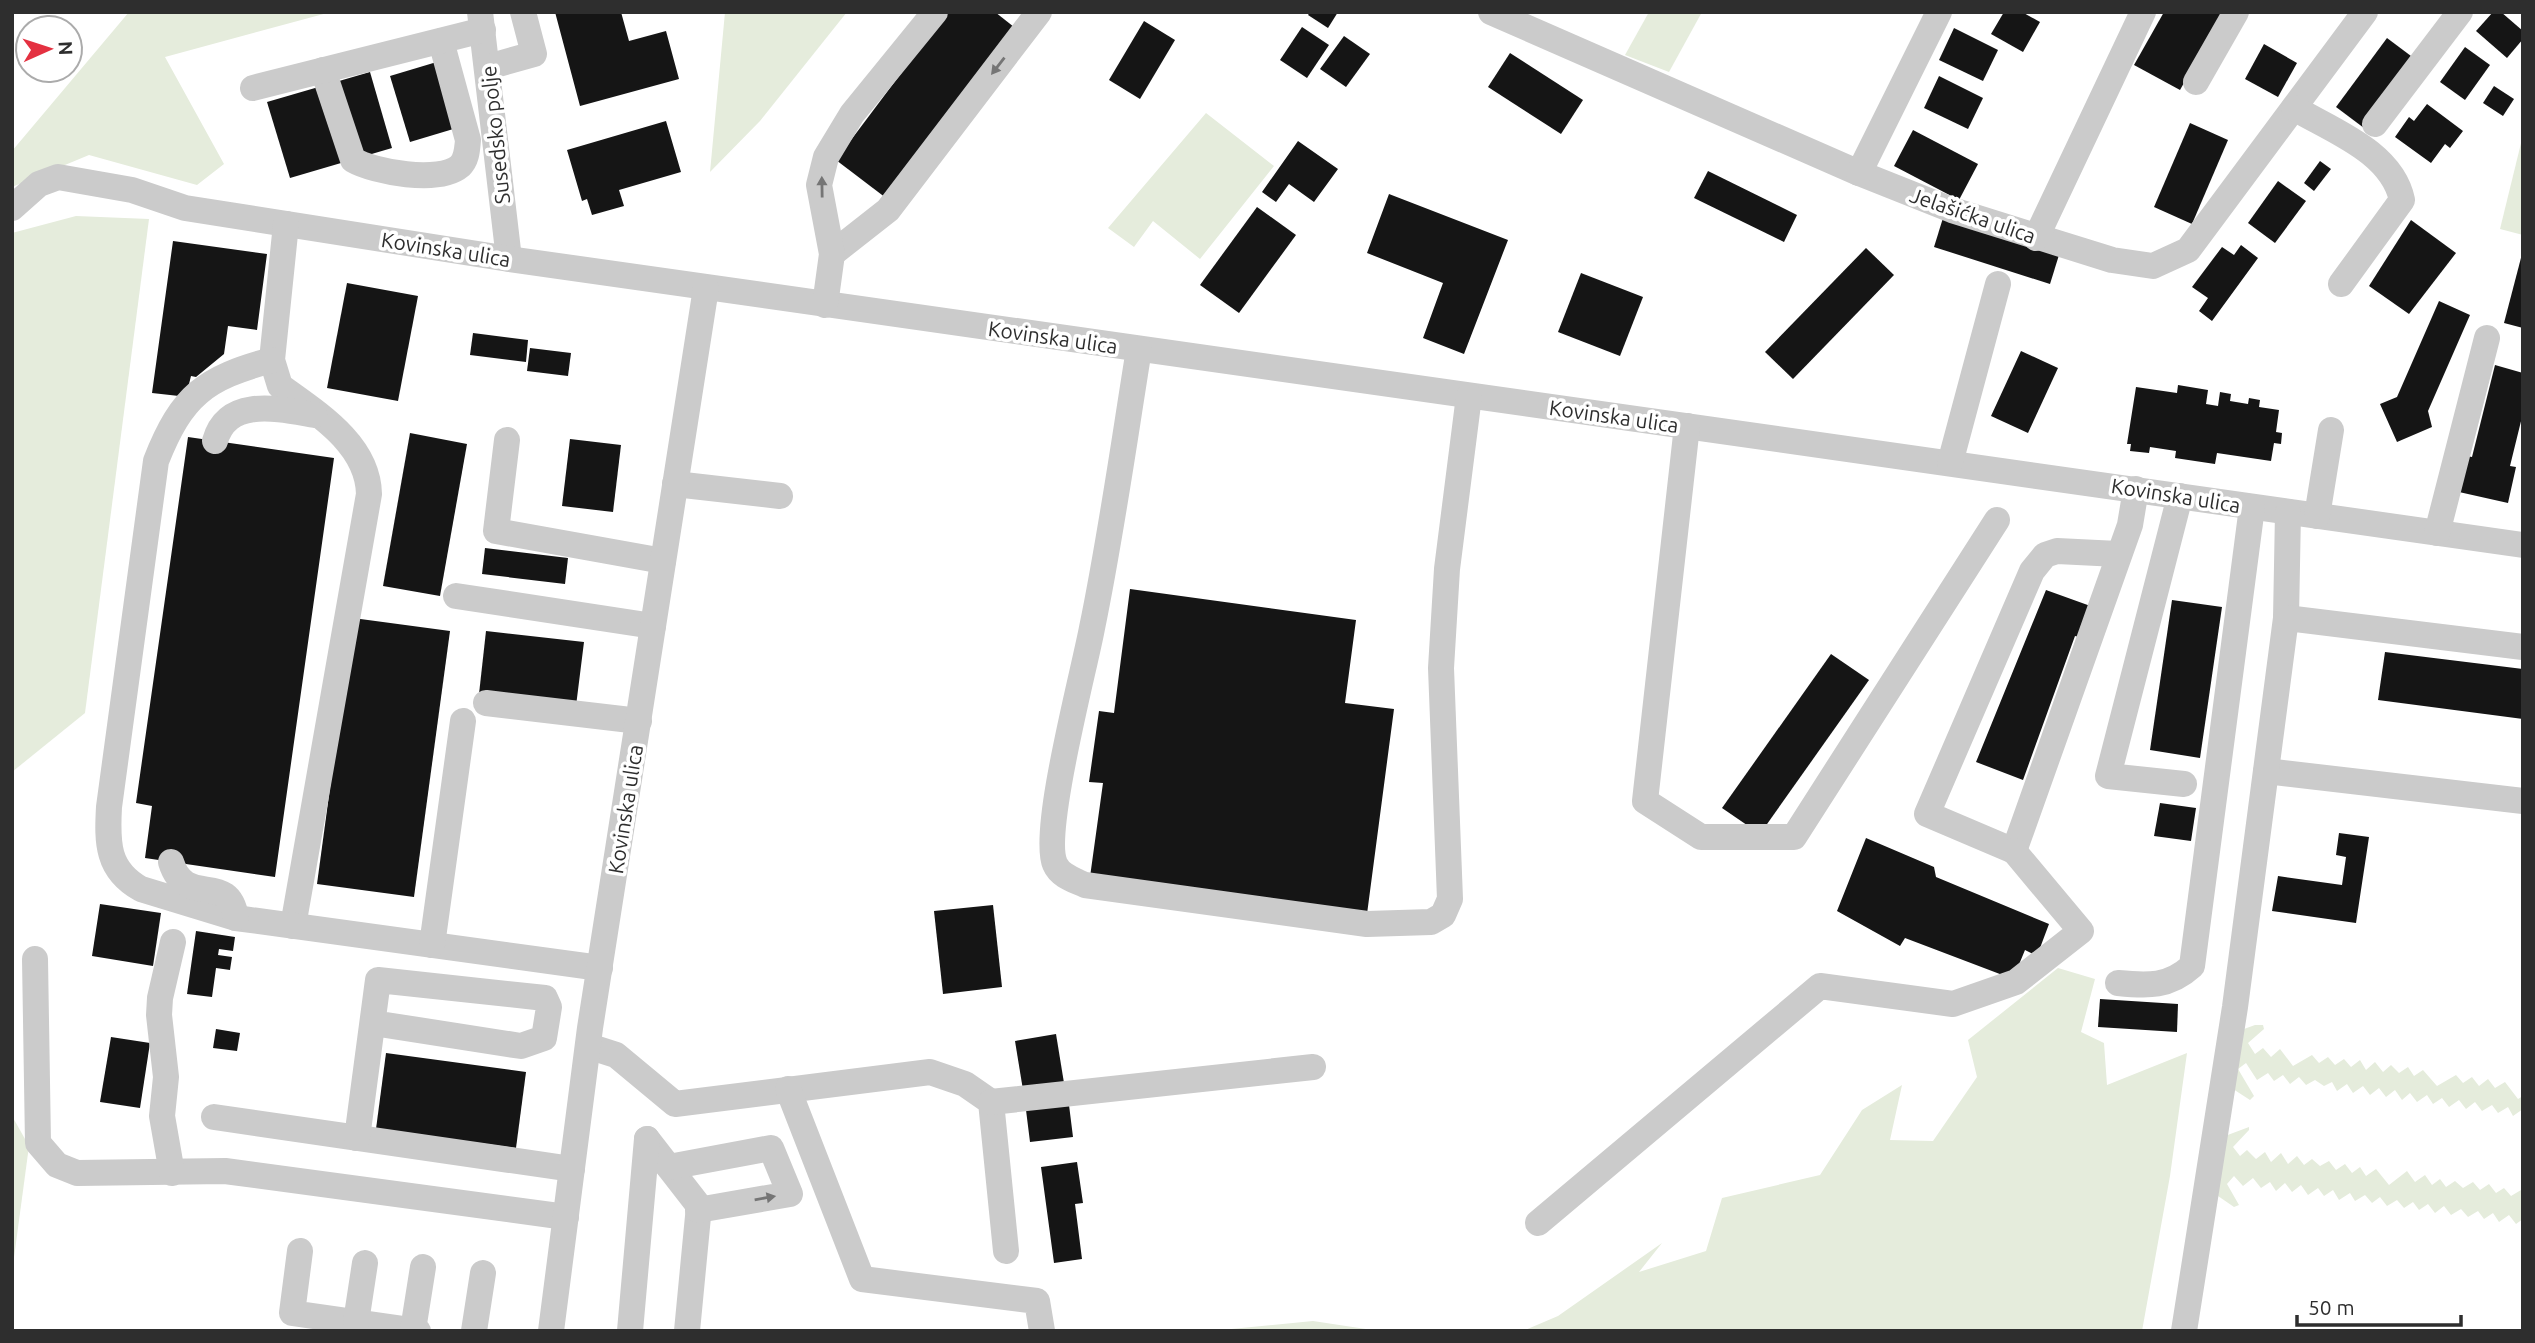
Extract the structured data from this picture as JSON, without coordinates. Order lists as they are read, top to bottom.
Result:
{
  "streets": {
    "street": ["Susedsko polje", "Jelašićka ulica", "Kovinska ulica"]
  },
  "crossings": [
    ["Susedsko polje", "Kovinska ulica"]
  ],
  "scale_bar": "50 m",
  "north": "right"
}
